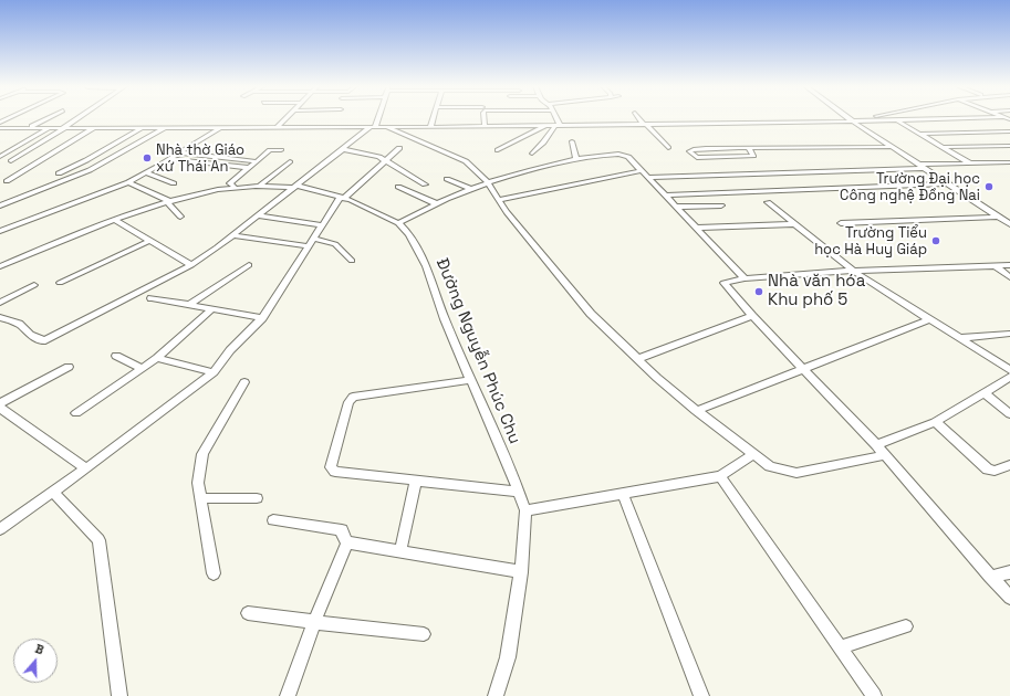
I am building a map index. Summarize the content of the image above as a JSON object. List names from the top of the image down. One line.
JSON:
{"streets":{"street":["Đường Nguyễn Phúc Chu"]},"places":["Nhà thờ Giáo xứ Thái An","Trường Đại học Công nghệ Đồng Nai","Trường Tiểu học Hà Huy Giáp","Nhà văn hóa Khu phố 5"],"north":"top"}
